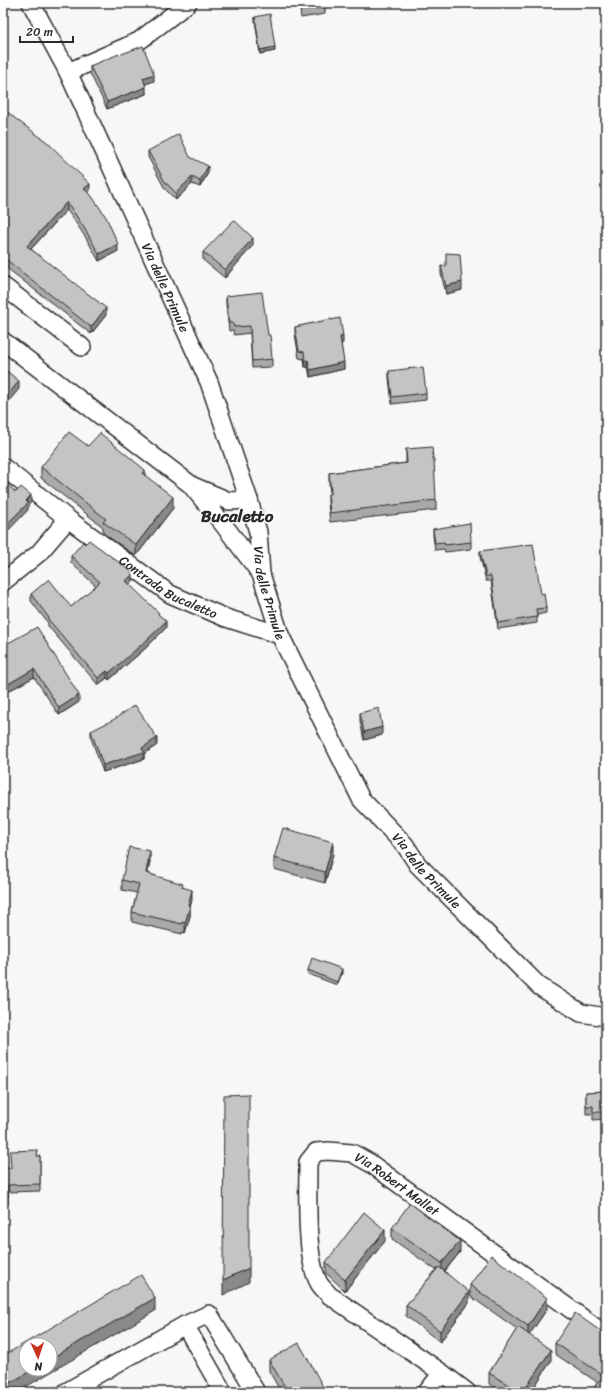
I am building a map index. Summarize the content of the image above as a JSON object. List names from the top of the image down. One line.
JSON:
{"streets":{"street":["Via delle Primule","Contrada Bucaletto","Via Robert Mallet"]},"crossings":[["Via delle Primule","Contrada Bucaletto"]],"districts":["Bucaletto"],"scale_bar":"20 m","north":"bottom"}
